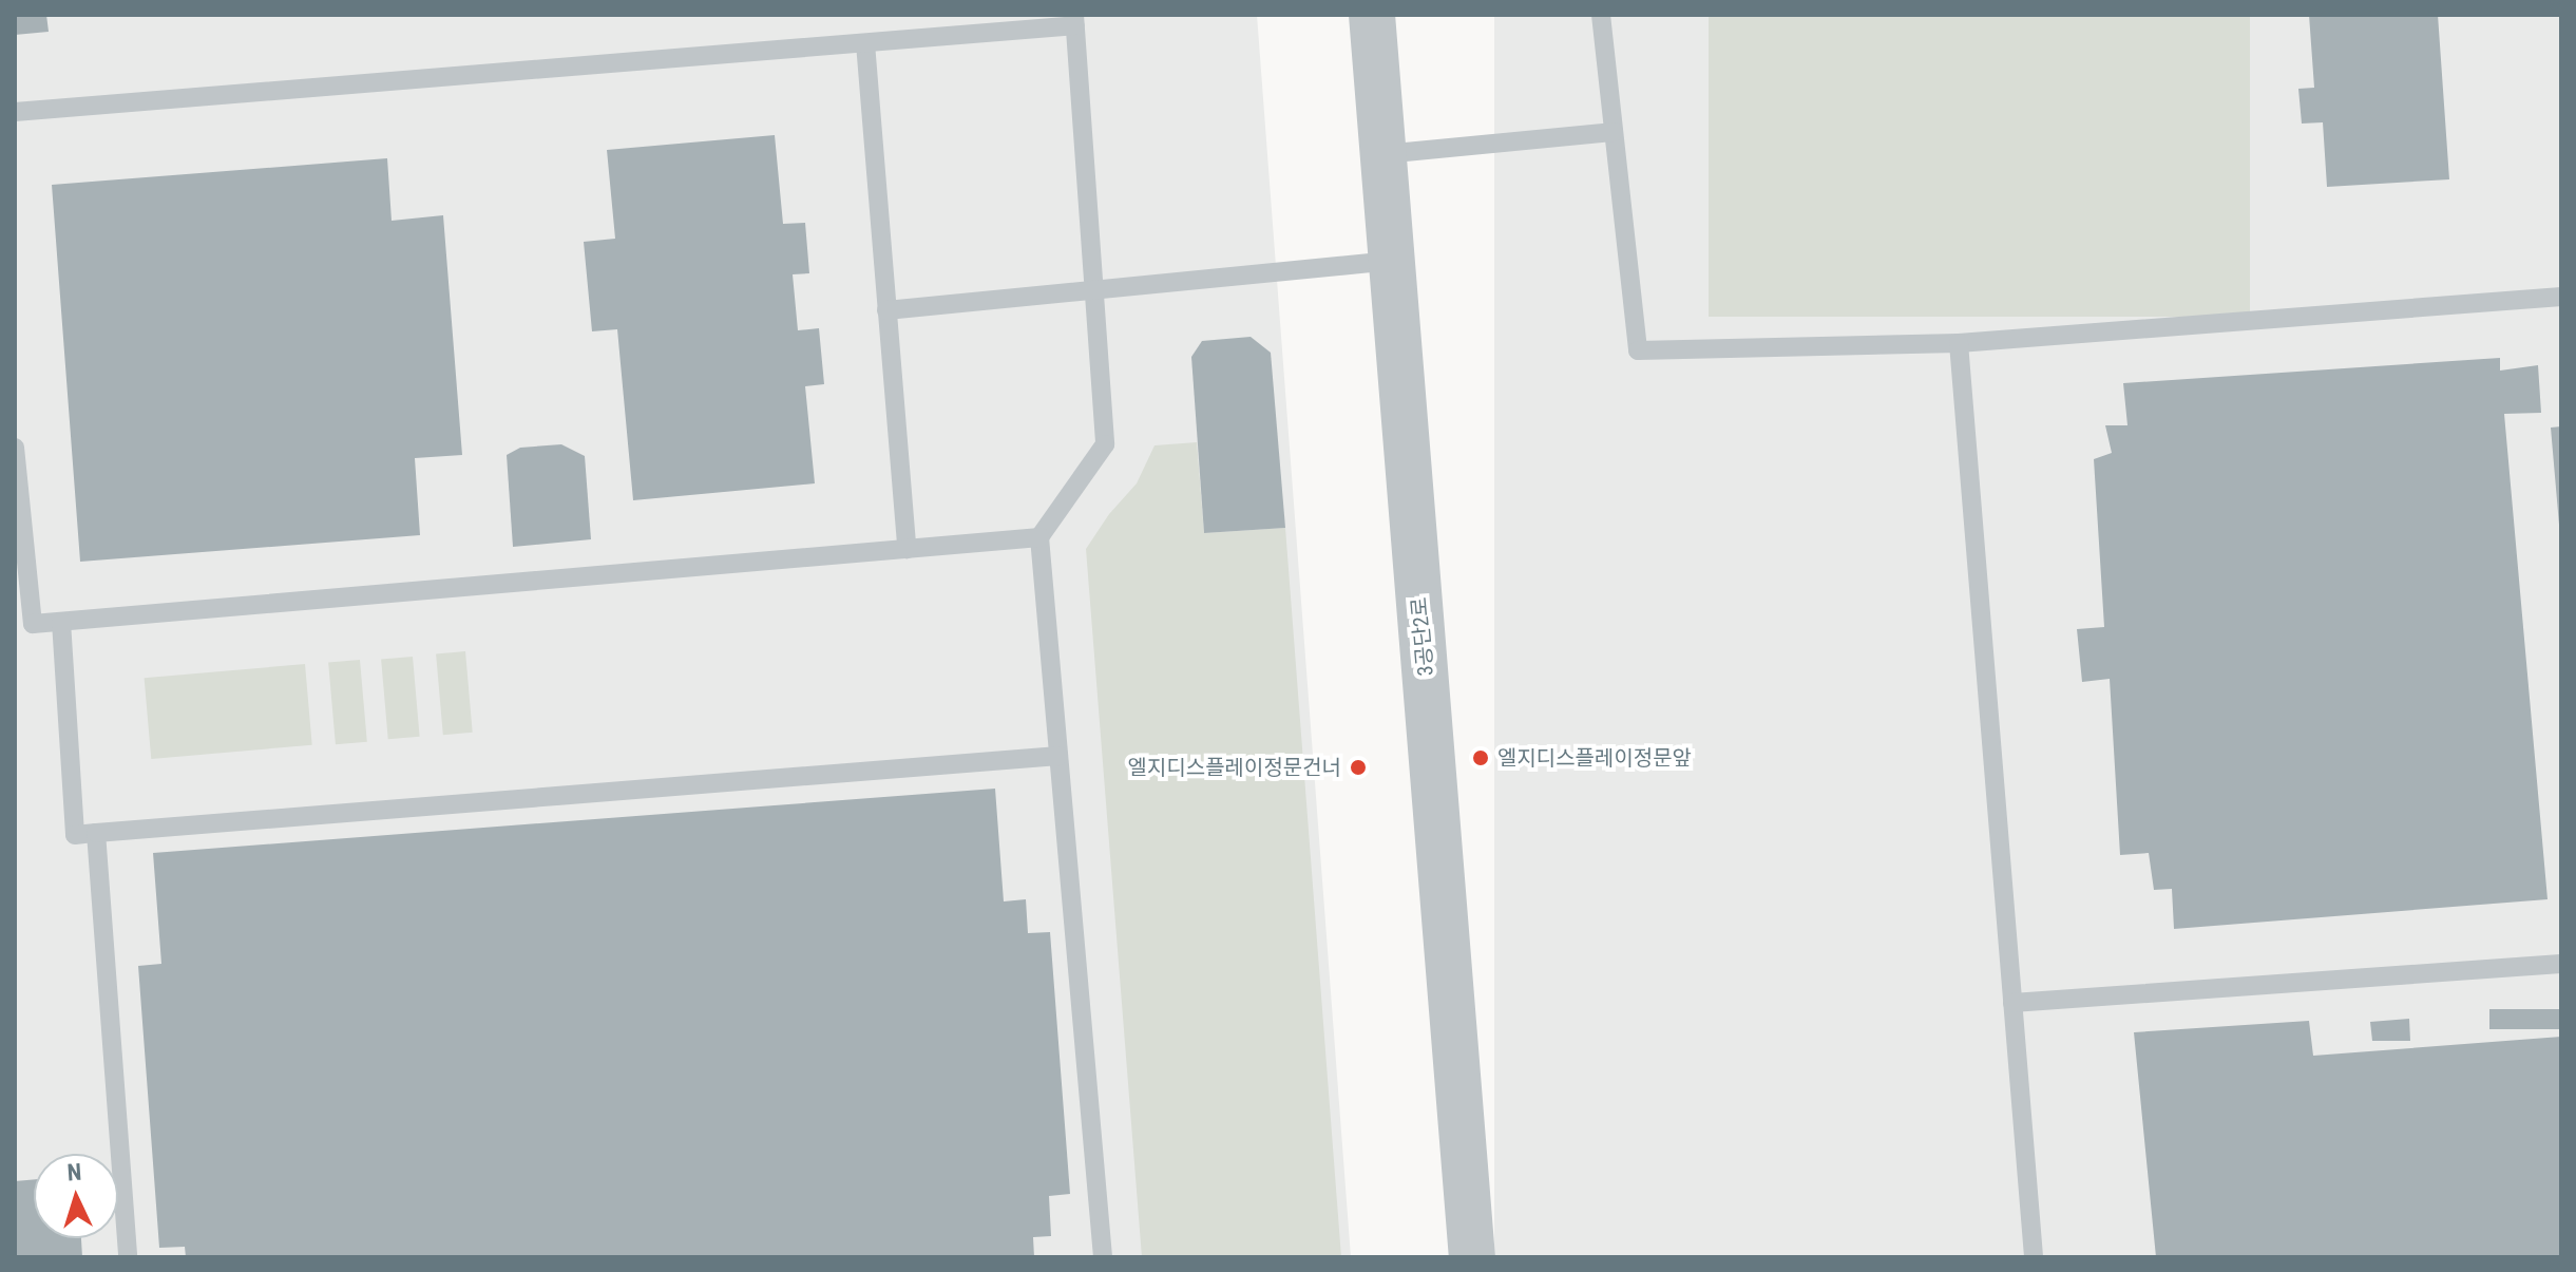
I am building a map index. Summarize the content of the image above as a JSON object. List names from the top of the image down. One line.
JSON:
{"streets":{"street":["3공단2로"]},"places":["엘지디스플레이정문앞","엘지디스플레이정문건너"],"north":"top"}
